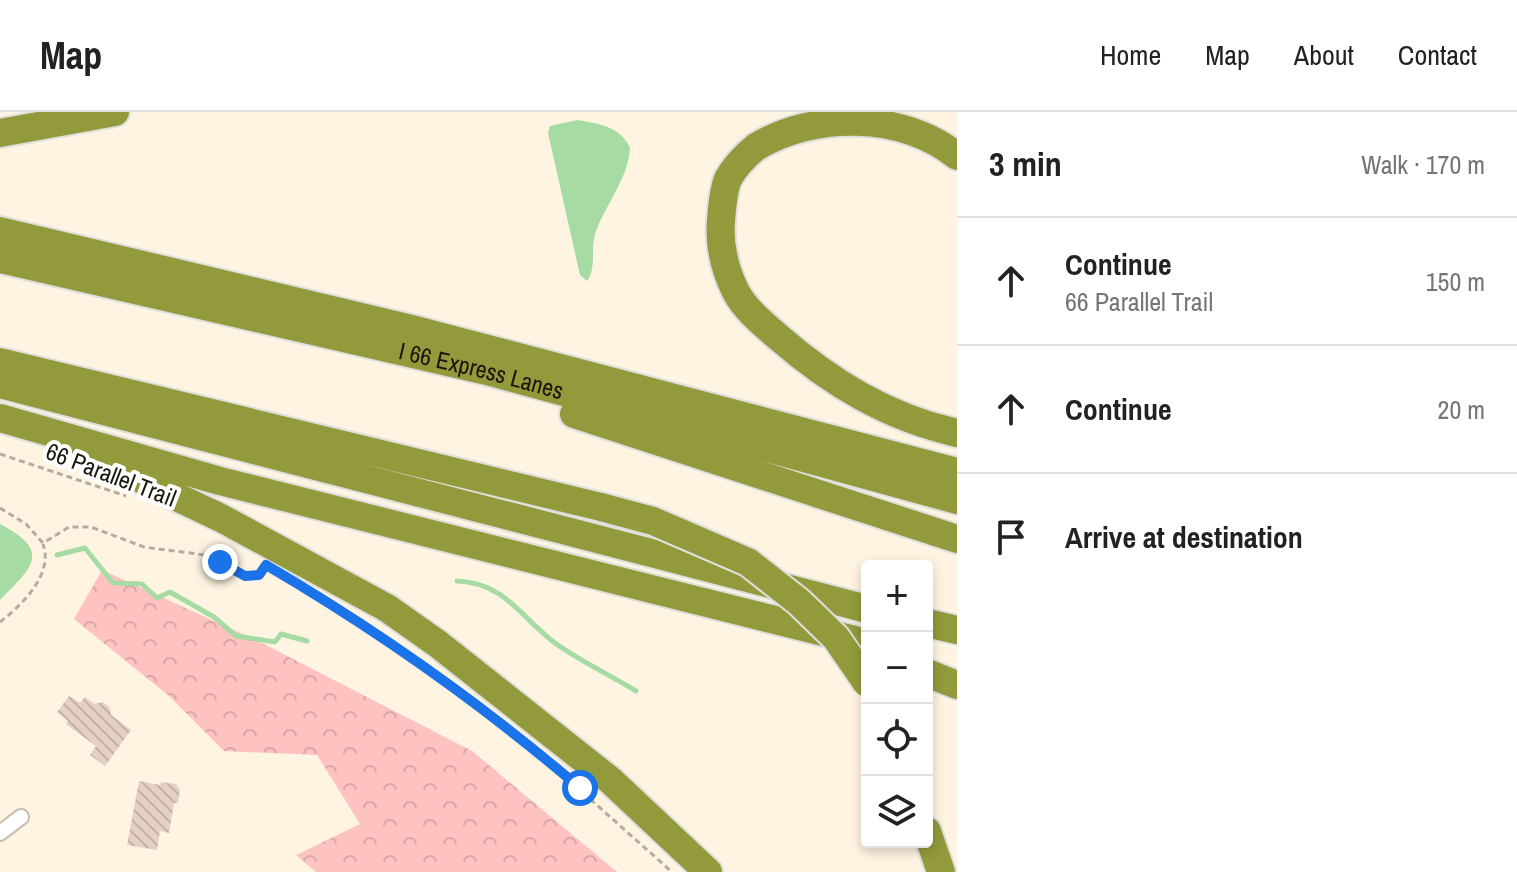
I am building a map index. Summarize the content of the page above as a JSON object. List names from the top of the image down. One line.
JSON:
{"streets":{"highway":["I 66 Express Lanes"],"path":["66 Parallel Trail"]},"page":{"header":"Map","nav":["Home","Map","About","Contact"],"heading":["3 min","Walk · 170 m"],"list":[["Continue","66 Parallel Trail","150 m"],["Continue","20 m"],"Arrive at destination"],"map_buttons":["+","−"]}}
